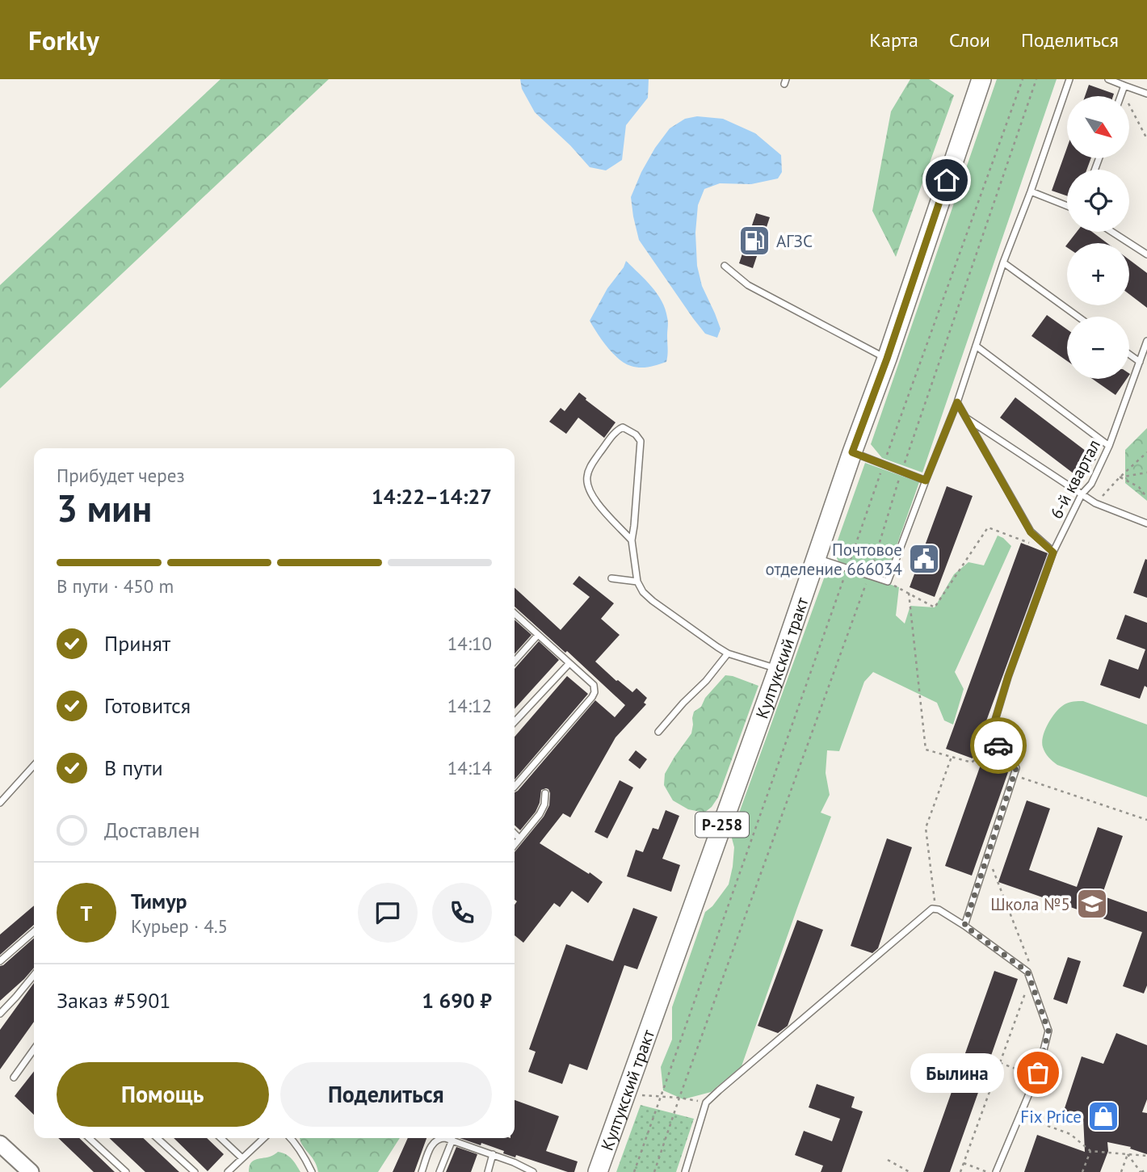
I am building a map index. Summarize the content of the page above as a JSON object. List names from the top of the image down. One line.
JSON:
{"streets":{"main road":["Култукский тракт","Р-258"],"lane":["6-й квартал"]},"places":{"fuel station":["АГЗС"],"public building":["Почтовое отделение 666034"],"school or university":["Школа №5"],"other":["Былина"],"shop":["Fix Price"]},"north":"bottom right","page":{"header":"Forkly","nav":["Карта","Слои","Поделиться"],"map_buttons":["+","−"],"heading":["3 мин","Прибудет через","14:22–14:27"],"panel":["Тимур","Курьер · 4.5","Заказ #5901","1 690 ₽"],"bar":"В пути · 450 m","list":[["Принят","14:10"],["Готовится","14:12"],["В пути","14:14"],"Доставлен"],"round":"Т","buttons":["Помощь","Поделиться"],"bubble":"Былина"}}
